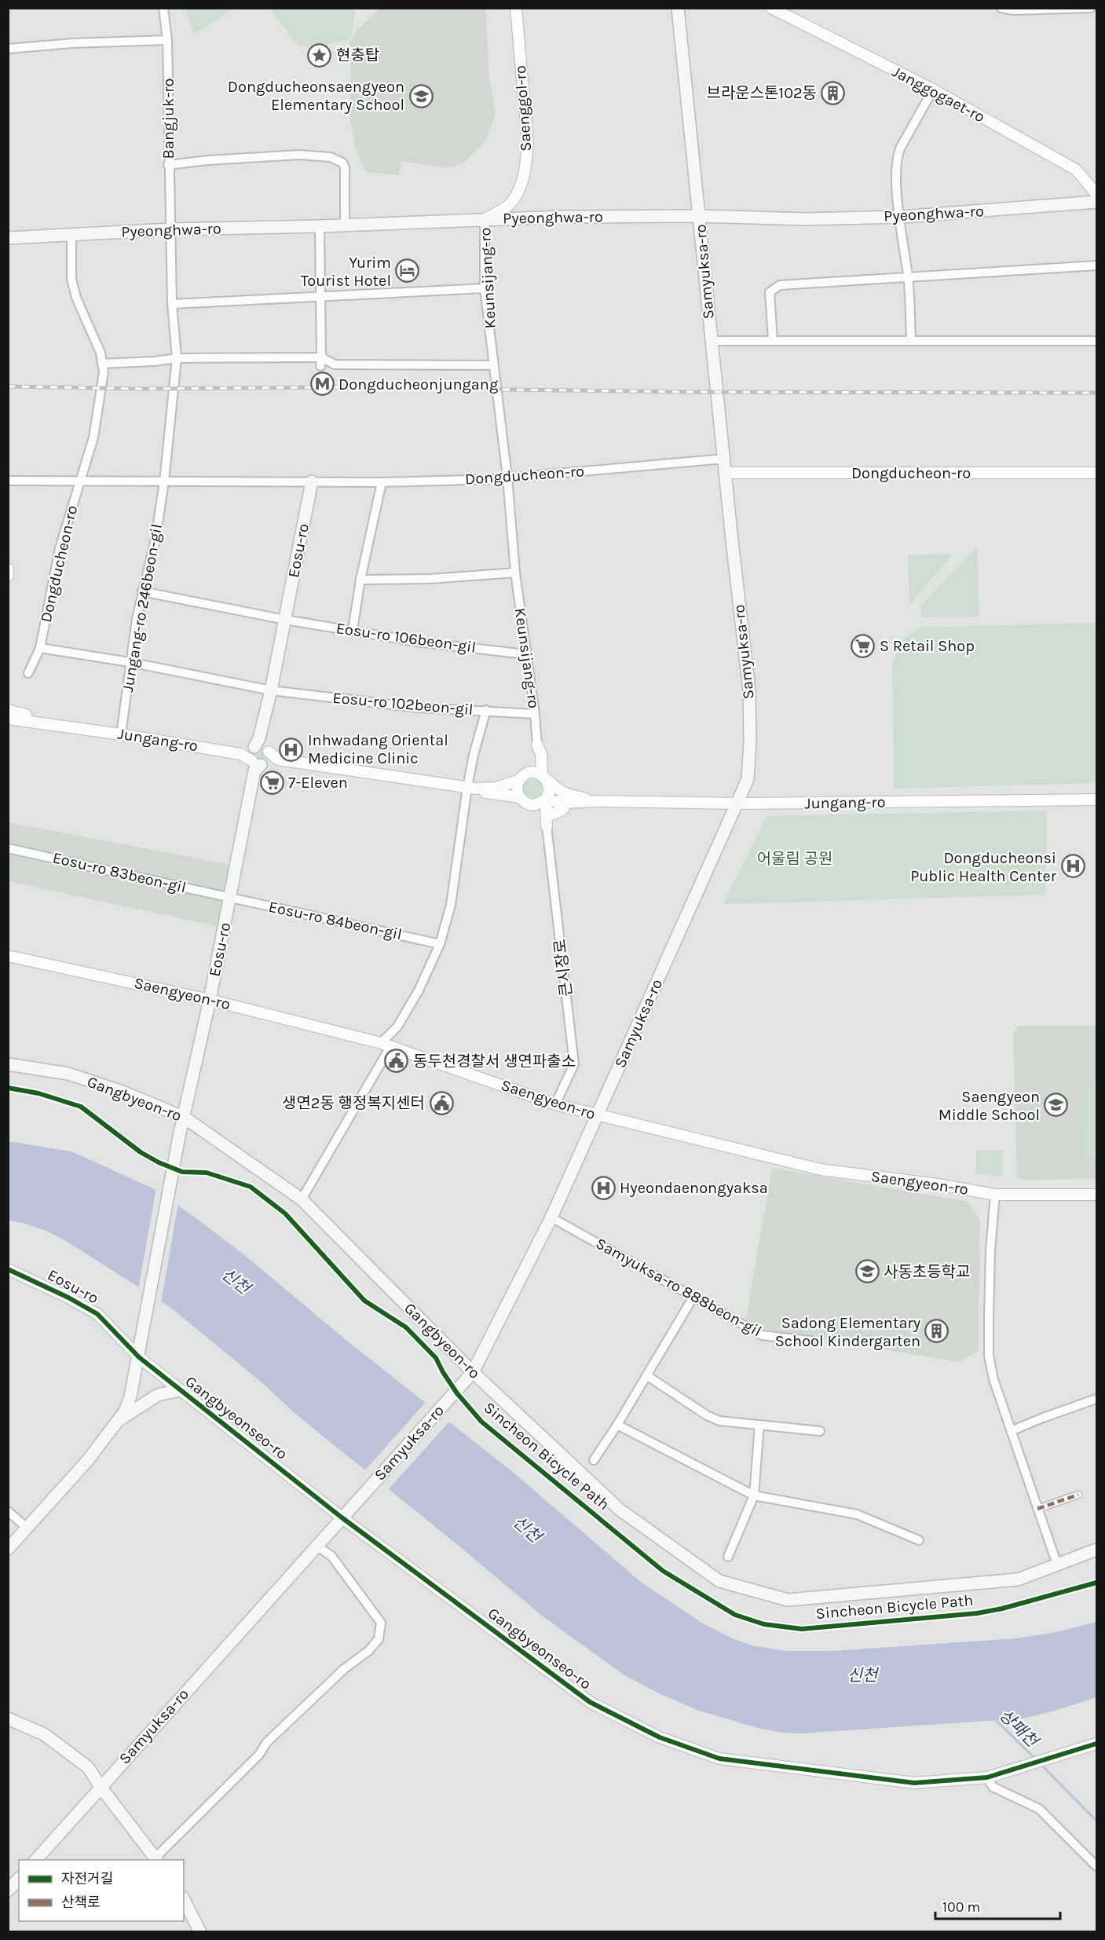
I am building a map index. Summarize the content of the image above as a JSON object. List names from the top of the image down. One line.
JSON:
{"streets":{"main road":["Pyeonghwa-ro","Samyuksa-ro","Eosu-ro","Gangbyeon-ro"],"street":["Janggogaet-ro","Saenggol-ro","Bangjuk-ro","Keunsijang-ro","Dongducheon-ro","Jungang-ro 246beon-gil","Eosu-ro 106beon-gil","Eosu-ro 102beon-gil","Jungang-ro","Eosu-ro 83beon-gil","Eosu-ro 84beon-gil","큰시장로","Saengyeon-ro","Samyuksa-ro 888beon-gil","Gangbyeonseo-ro"],"cycle path":["Sincheon Bicycle Path"]},"crossings":[["Saenggol-ro","Pyeonghwa-ro"],["Saenggol-ro","Keunsijang-ro"],["Bangjuk-ro","Pyeonghwa-ro"],["Pyeonghwa-ro","Samyuksa-ro"],["Pyeonghwa-ro","Keunsijang-ro"],["Pyeonghwa-ro","Dongducheon-ro"],["Samyuksa-ro","Dongducheon-ro"],["Samyuksa-ro","Jungang-ro"],["Samyuksa-ro","Saengyeon-ro"],["Samyuksa-ro","Gangbyeon-ro"],["Samyuksa-ro","Samyuksa-ro 888beon-gil"],["Samyuksa-ro","Gangbyeonseo-ro"],["Keunsijang-ro","Dongducheon-ro"],["Keunsijang-ro","Eosu-ro 106beon-gil"],["Keunsijang-ro","Eosu-ro 102beon-gil"],["Dongducheon-ro","Eosu-ro"],["Dongducheon-ro","Jungang-ro 246beon-gil"],["Dongducheon-ro","Eosu-ro 102beon-gil"],["Eosu-ro","Eosu-ro 106beon-gil"],["Eosu-ro","Eosu-ro 102beon-gil"],["Eosu-ro","Jungang-ro"],["Eosu-ro","Eosu-ro 83beon-gil"],["Eosu-ro","Eosu-ro 84beon-gil"],["Eosu-ro","Saengyeon-ro"],["Eosu-ro","Gangbyeon-ro"],["Eosu-ro","Gangbyeonseo-ro"],["Jungang-ro 246beon-gil","Eosu-ro 102beon-gil"],["Jungang-ro 246beon-gil","Jungang-ro"],["Eosu-ro 83beon-gil","Eosu-ro 84beon-gil"],["큰시장로","Saengyeon-ro"]],"water":["신천","상패천"],"parks":["어울림 공원"],"places":{"place":["현충탑"],"building":["브라운스톤102동","Sadong Elementary School Kindergarten"],"school or university":["Dongducheonsaengyeon Elementary School","Saengyeon Middle School","사동초등학교"],"hotel":["Yurim Tourist Hotel"],"metro station":["Dongducheonjungang"],"supermarket":["S Retail Shop","7-Eleven"],"hospital":["Inhwadang Oriental Medicine Clinic","Dongducheonsi Public Health Center","Hyeondaenongyaksa"],"public building":["동두천경찰서 생연파출소","생연2동 행정복지센터"]},"legend":["자전거길","산책로"],"scale_bar":"100 m"}
